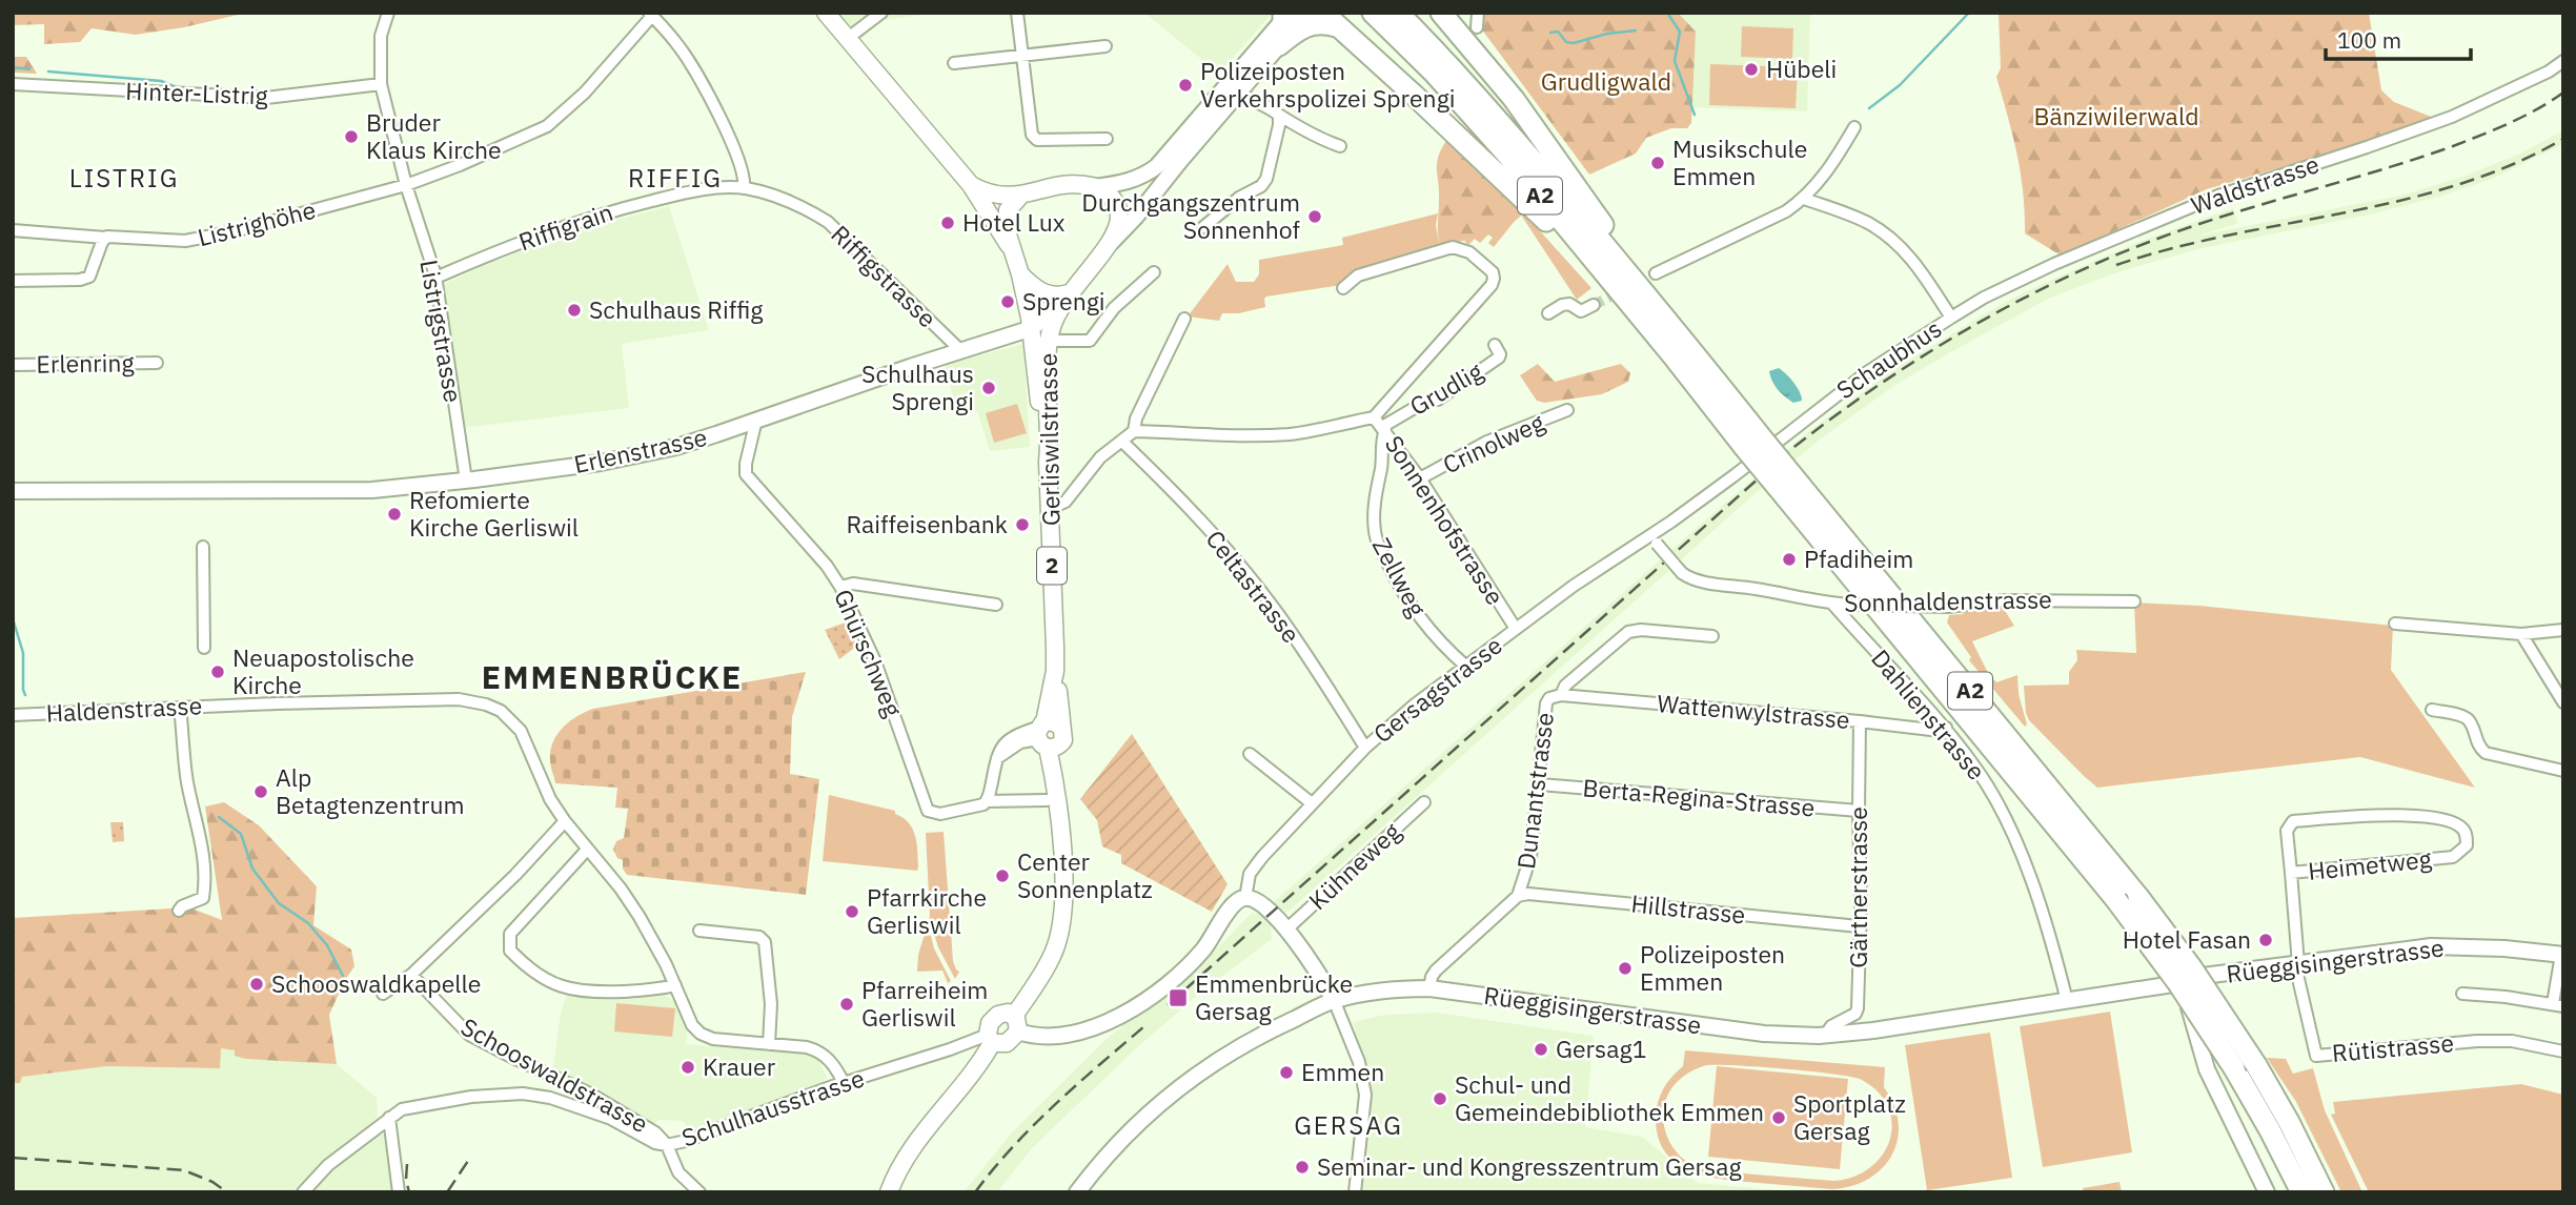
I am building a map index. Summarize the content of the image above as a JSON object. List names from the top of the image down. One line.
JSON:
{"streets":{"highway":["A2"],"main road":["Gerliswilstrasse","2"],"street":["Hinter-Listrig","Waldstrasse","Listrighöhe","Riffigrain","Riffigstrasse","Listrigstrasse","Schaubhus","Erlenring","Grudlig","Crinolweg","Erlenstrasse","Sonnenhofstrasse","Zellweg","Celtastrasse","Sonnhaldenstrasse","Ghürschweg","Gersagstrasse","Haldenstrasse","Wattenwylstrasse","Dahlienstrasse","Dunantstrasse","Berta-Regina-Strasse","Heimetweg","Kühneweg","Gärtnerstrasse","Hillstrasse","Rüeggisingerstrasse","Rütistrasse","Schooswaldstrasse","Schulhausstrasse"]},"crossings":[["Hinter-Listrig","Listrigstrasse"],["Waldstrasse","Schaubhus"],["Listrighöhe","Listrigstrasse"],["Riffigrain","Riffigstrasse"],["Riffigrain","Listrigstrasse"],["Riffigstrasse","Erlenstrasse"],["Listrigstrasse","Erlenstrasse"],["Schaubhus","Gersagstrasse"],["Grudlig","Sonnenhofstrasse"],["Grudlig","Zellweg"],["Gerliswilstrasse","2"],["Gerliswilstrasse","Gersagstrasse"],["Gerliswilstrasse","Schulhausstrasse"],["Crinolweg","Sonnenhofstrasse"],["Erlenstrasse","2"],["Erlenstrasse","Ghürschweg"],["Sonnenhofstrasse","Zellweg"],["Sonnenhofstrasse","Gersagstrasse"],["Zellweg","Gersagstrasse"],["Celtastrasse","Gersagstrasse"],["Sonnhaldenstrasse","Gersagstrasse"],["Sonnhaldenstrasse","Dahlienstrasse"],["Gersagstrasse","Schulhausstrasse"],["Haldenstrasse","Schulhausstrasse"],["Wattenwylstrasse","Dahlienstrasse"],["Wattenwylstrasse","Dunantstrasse"],["Wattenwylstrasse","Gärtnerstrasse"],["Dahlienstrasse","Rüeggisingerstrasse"],["Dunantstrasse","Berta-Regina-Strasse"],["Dunantstrasse","Hillstrasse"],["Dunantstrasse","Rüeggisingerstrasse"],["Berta-Regina-Strasse","Gärtnerstrasse"],["Heimetweg","Rüeggisingerstrasse"],["Heimetweg","Rütistrasse"],["Gärtnerstrasse","Hillstrasse"],["Gärtnerstrasse","Rüeggisingerstrasse"],["Rüeggisingerstrasse","Rütistrasse"],["Schooswaldstrasse","Schulhausstrasse"]],"districts":["LISTRIG","RIFFIG","EMMENBRÜCKE","GERSAG"],"parks":["Grudligwald","Bänziwilerwald"],"places":{"other":["Hübeli","Polizeiposten Verkehrspolizei Sprengi","Bruder Klaus Kirche","Musikschule Emmen","Durchgangszentrum Sonnenhof","Hotel Lux","Sprengi","Schulhaus Riffig","Schulhaus Sprengi","Refomierte Kirche Gerliswil","Raiffeisenbank","Pfadiheim","Neuapostolische Kirche","Alp Betagtenzentrum","Center Sonnenplatz","Pfarrkirche Gerliswil","Hotel Fasan","Polizeiposten Emmen","Schooswaldkapelle","Pfarreiheim Gerliswil","Gersag1","Krauer","Emmen","Schul- und Gemeindebibliothek Emmen","Sportplatz Gersag","Seminar- und Kongresszentrum Gersag"],"transit":["Emmenbrücke Gersag"]},"scale_bar":"100 m"}
